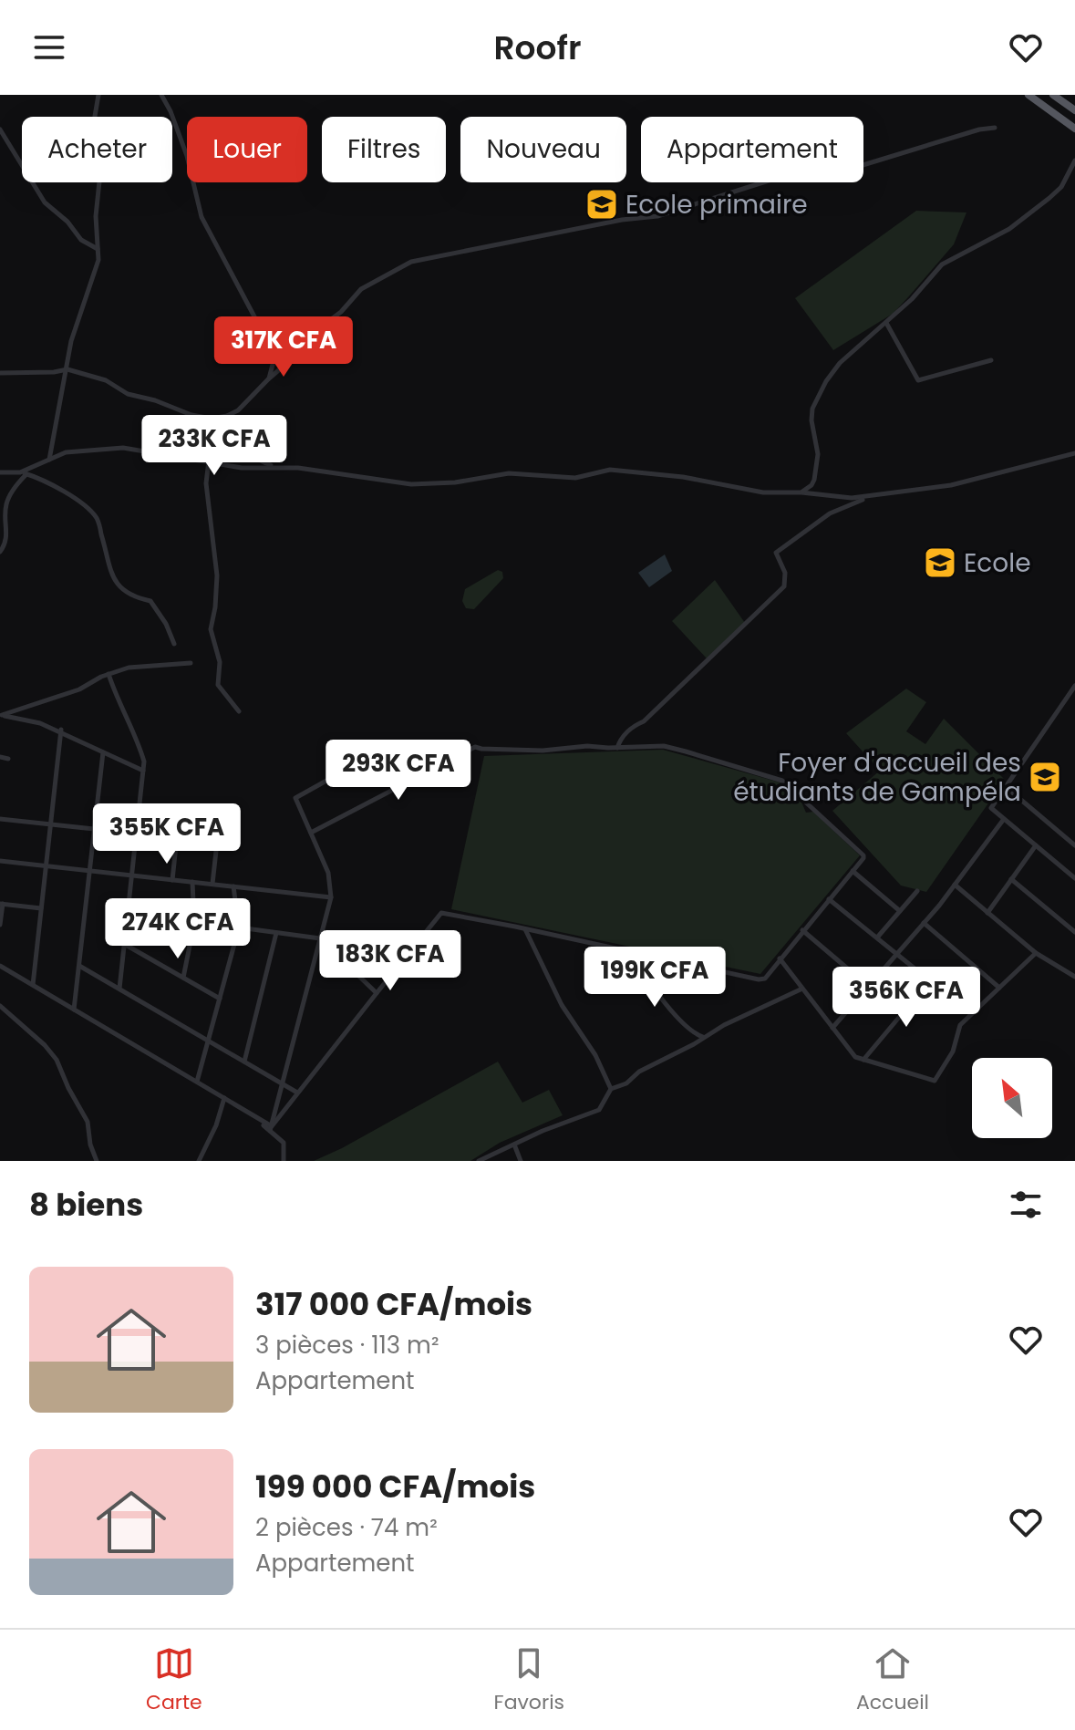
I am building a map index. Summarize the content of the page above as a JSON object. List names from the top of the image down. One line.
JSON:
{"places":{"school or university":["Ecole primaire","Ecole","Foyer d'accueil des étudiants de Gampéla"]},"north":"top left","page":{"header":"Roofr","chip":["Acheter","Louer","Filtres","Nouveau","Appartement"],"price":["317K CFA","233K CFA","293K CFA","355K CFA","274K CFA","183K CFA","199K CFA","356K CFA"],"heading":"8 biens","list":[{"name":"317 000 CFA/mois","note":"3 pièces · 113 m² · Appartement"},{"name":"199 000 CFA/mois","note":"2 pièces · 74 m² · Appartement"}],"tabs":["Carte","Favoris","Accueil"]}}
